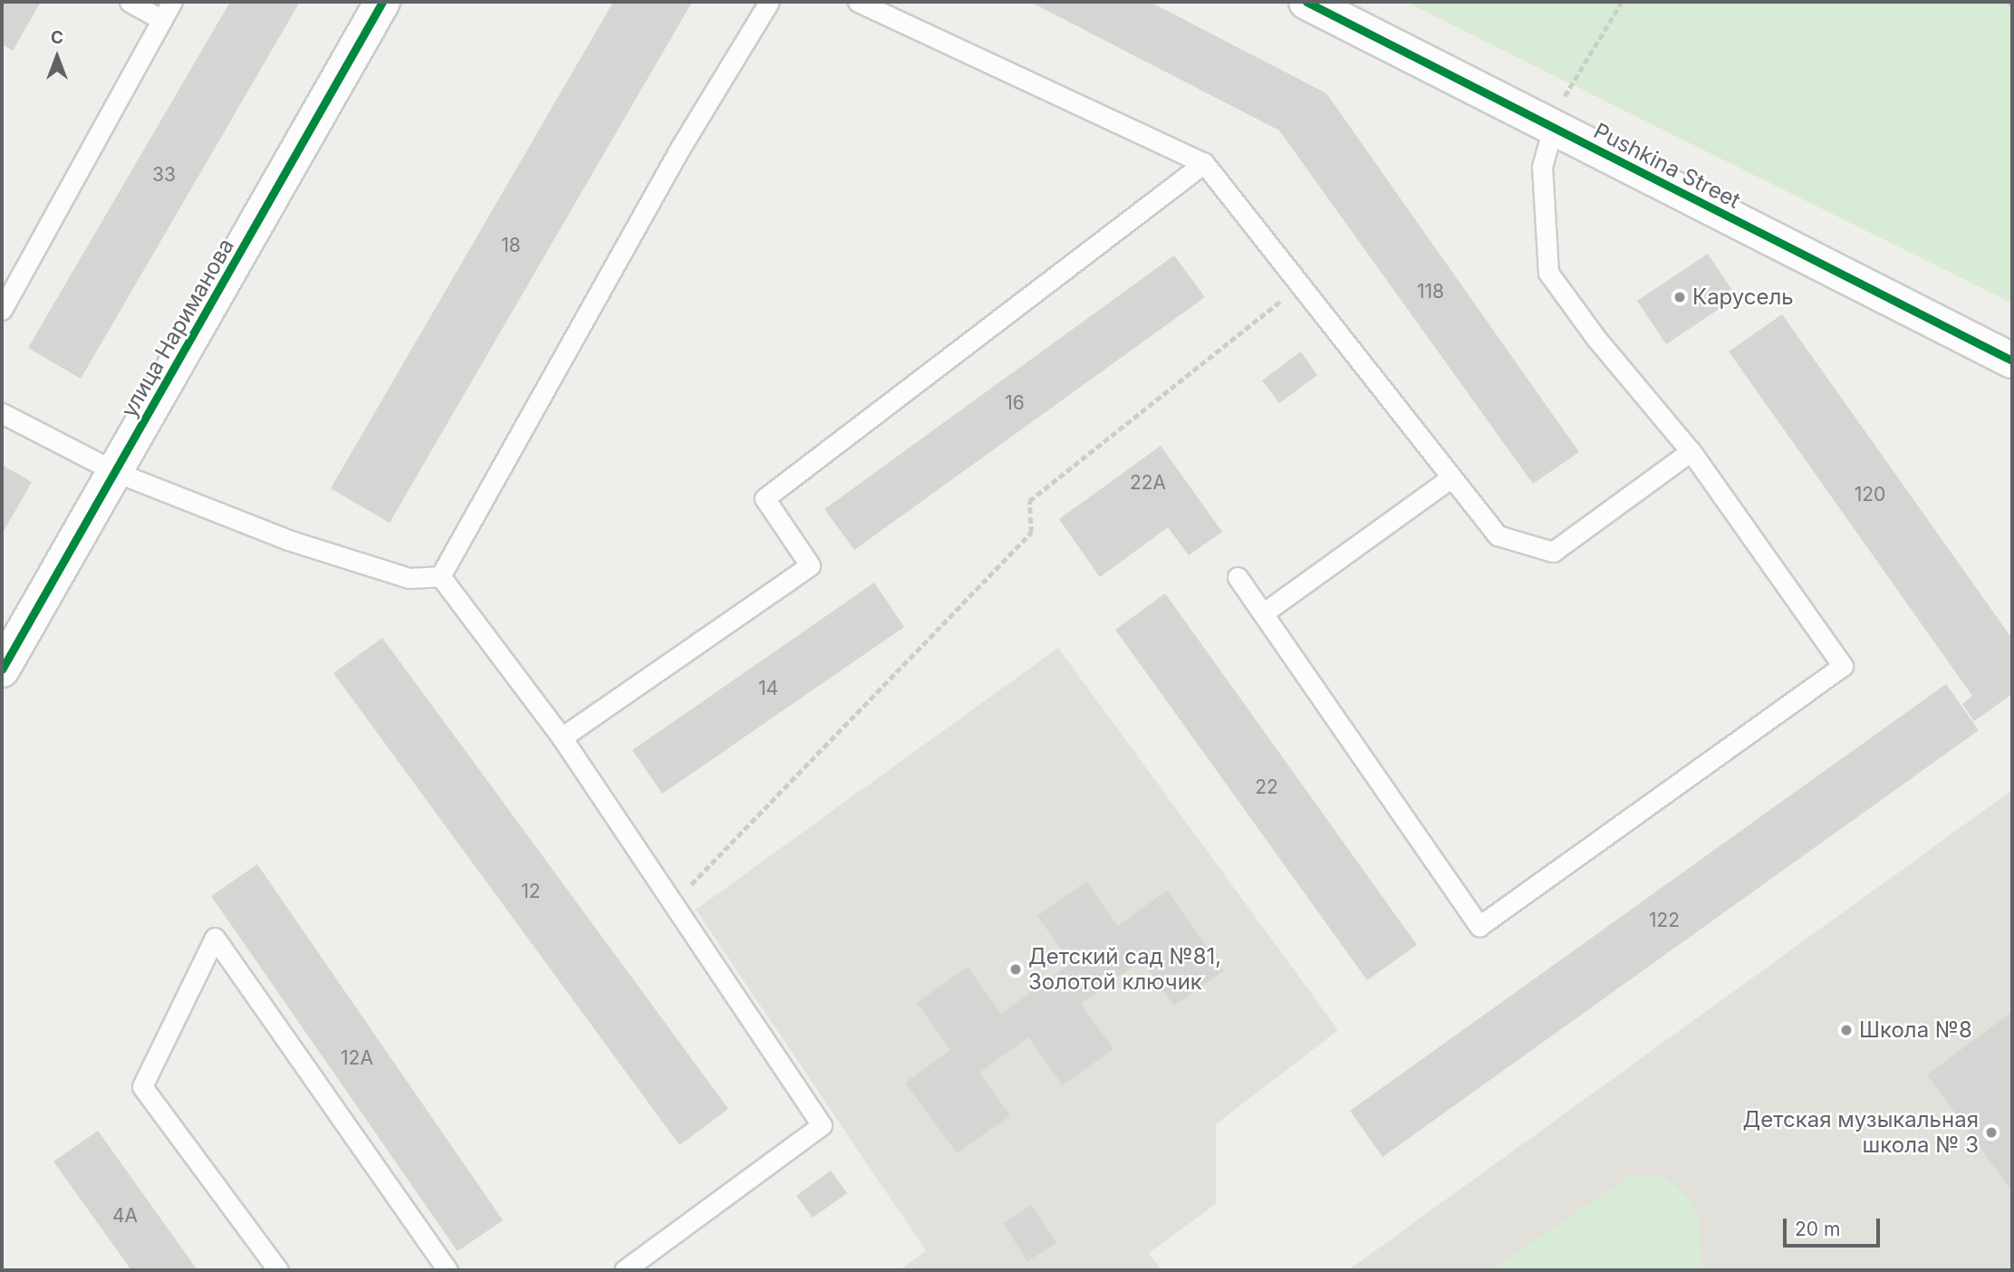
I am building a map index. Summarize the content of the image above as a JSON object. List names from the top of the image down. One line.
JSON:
{"streets":{"street":["Pushkina Street","улица Нариманова"]},"places":["Карусель","Детский сад №81, Золотой ключик","Школа №8","Детская музыкальная школа № 3"],"house_numbers":["33","18","118","16","22А","120","14","22","12","122","12А","4А"],"scale_bar":"20 m","north":"top"}
